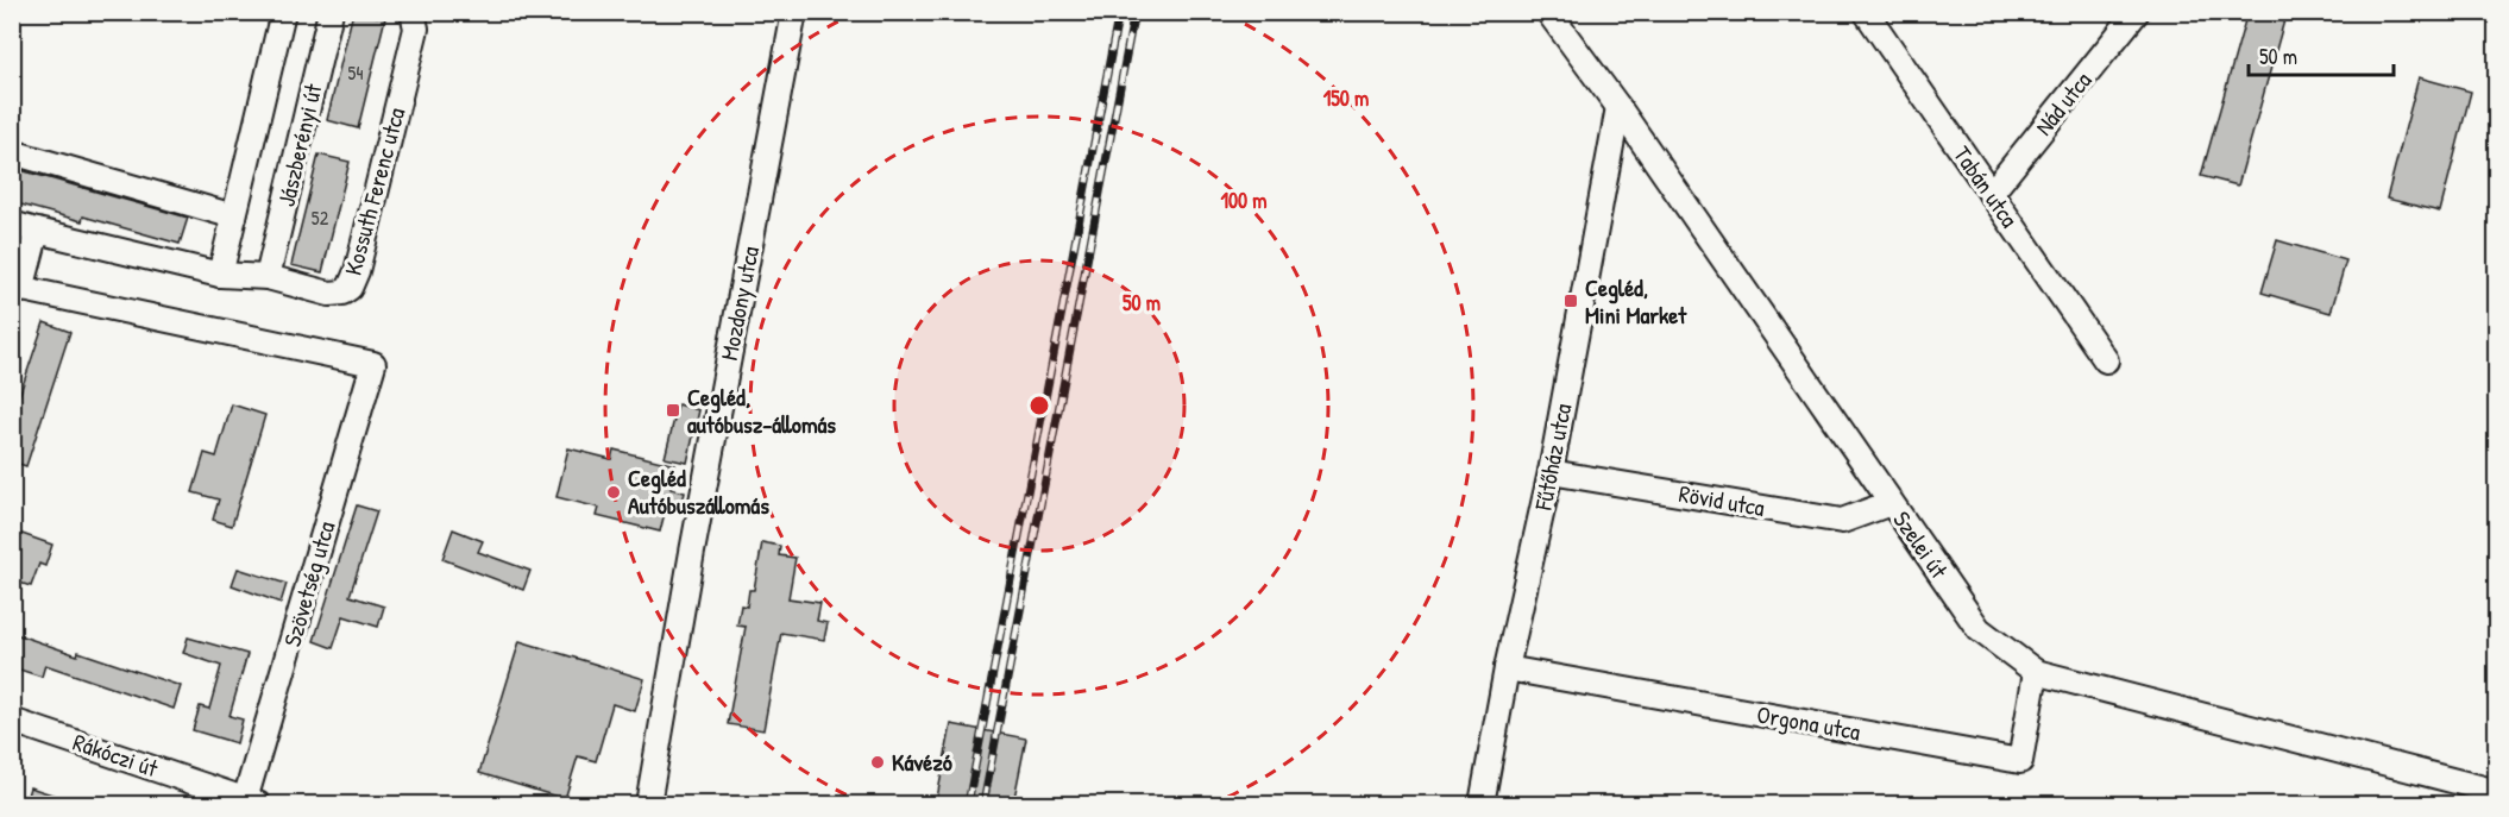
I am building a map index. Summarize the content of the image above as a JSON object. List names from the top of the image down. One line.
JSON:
{"streets":{"street":["Nád utca","Jászberényi út","Tabán utca","Kossuth Ferenc utca","Mozdony utca","Fűtőház utca","Rövid utca","Szelei út","Szövetség utca","Orgona utca","Rákóczi út"]},"crossings":[["Nád utca","Tabán utca"],["Jászberényi út","Kossuth Ferenc utca"],["Fűtőház utca","Rövid utca"],["Fűtőház utca","Szelei út"],["Fűtőház utca","Orgona utca"],["Rövid utca","Szelei út"],["Szelei út","Orgona utca"],["Szövetség utca","Rákóczi út"]],"places":{"transit":["Cegléd, Mini Market","Cegléd, autóbusz-állomás"],"other":["Cegléd Autóbuszállomás","Kávézó"]},"house_numbers":["54","52"],"scale_bar":"50 m","rings":["150 m","100 m","50 m"]}
